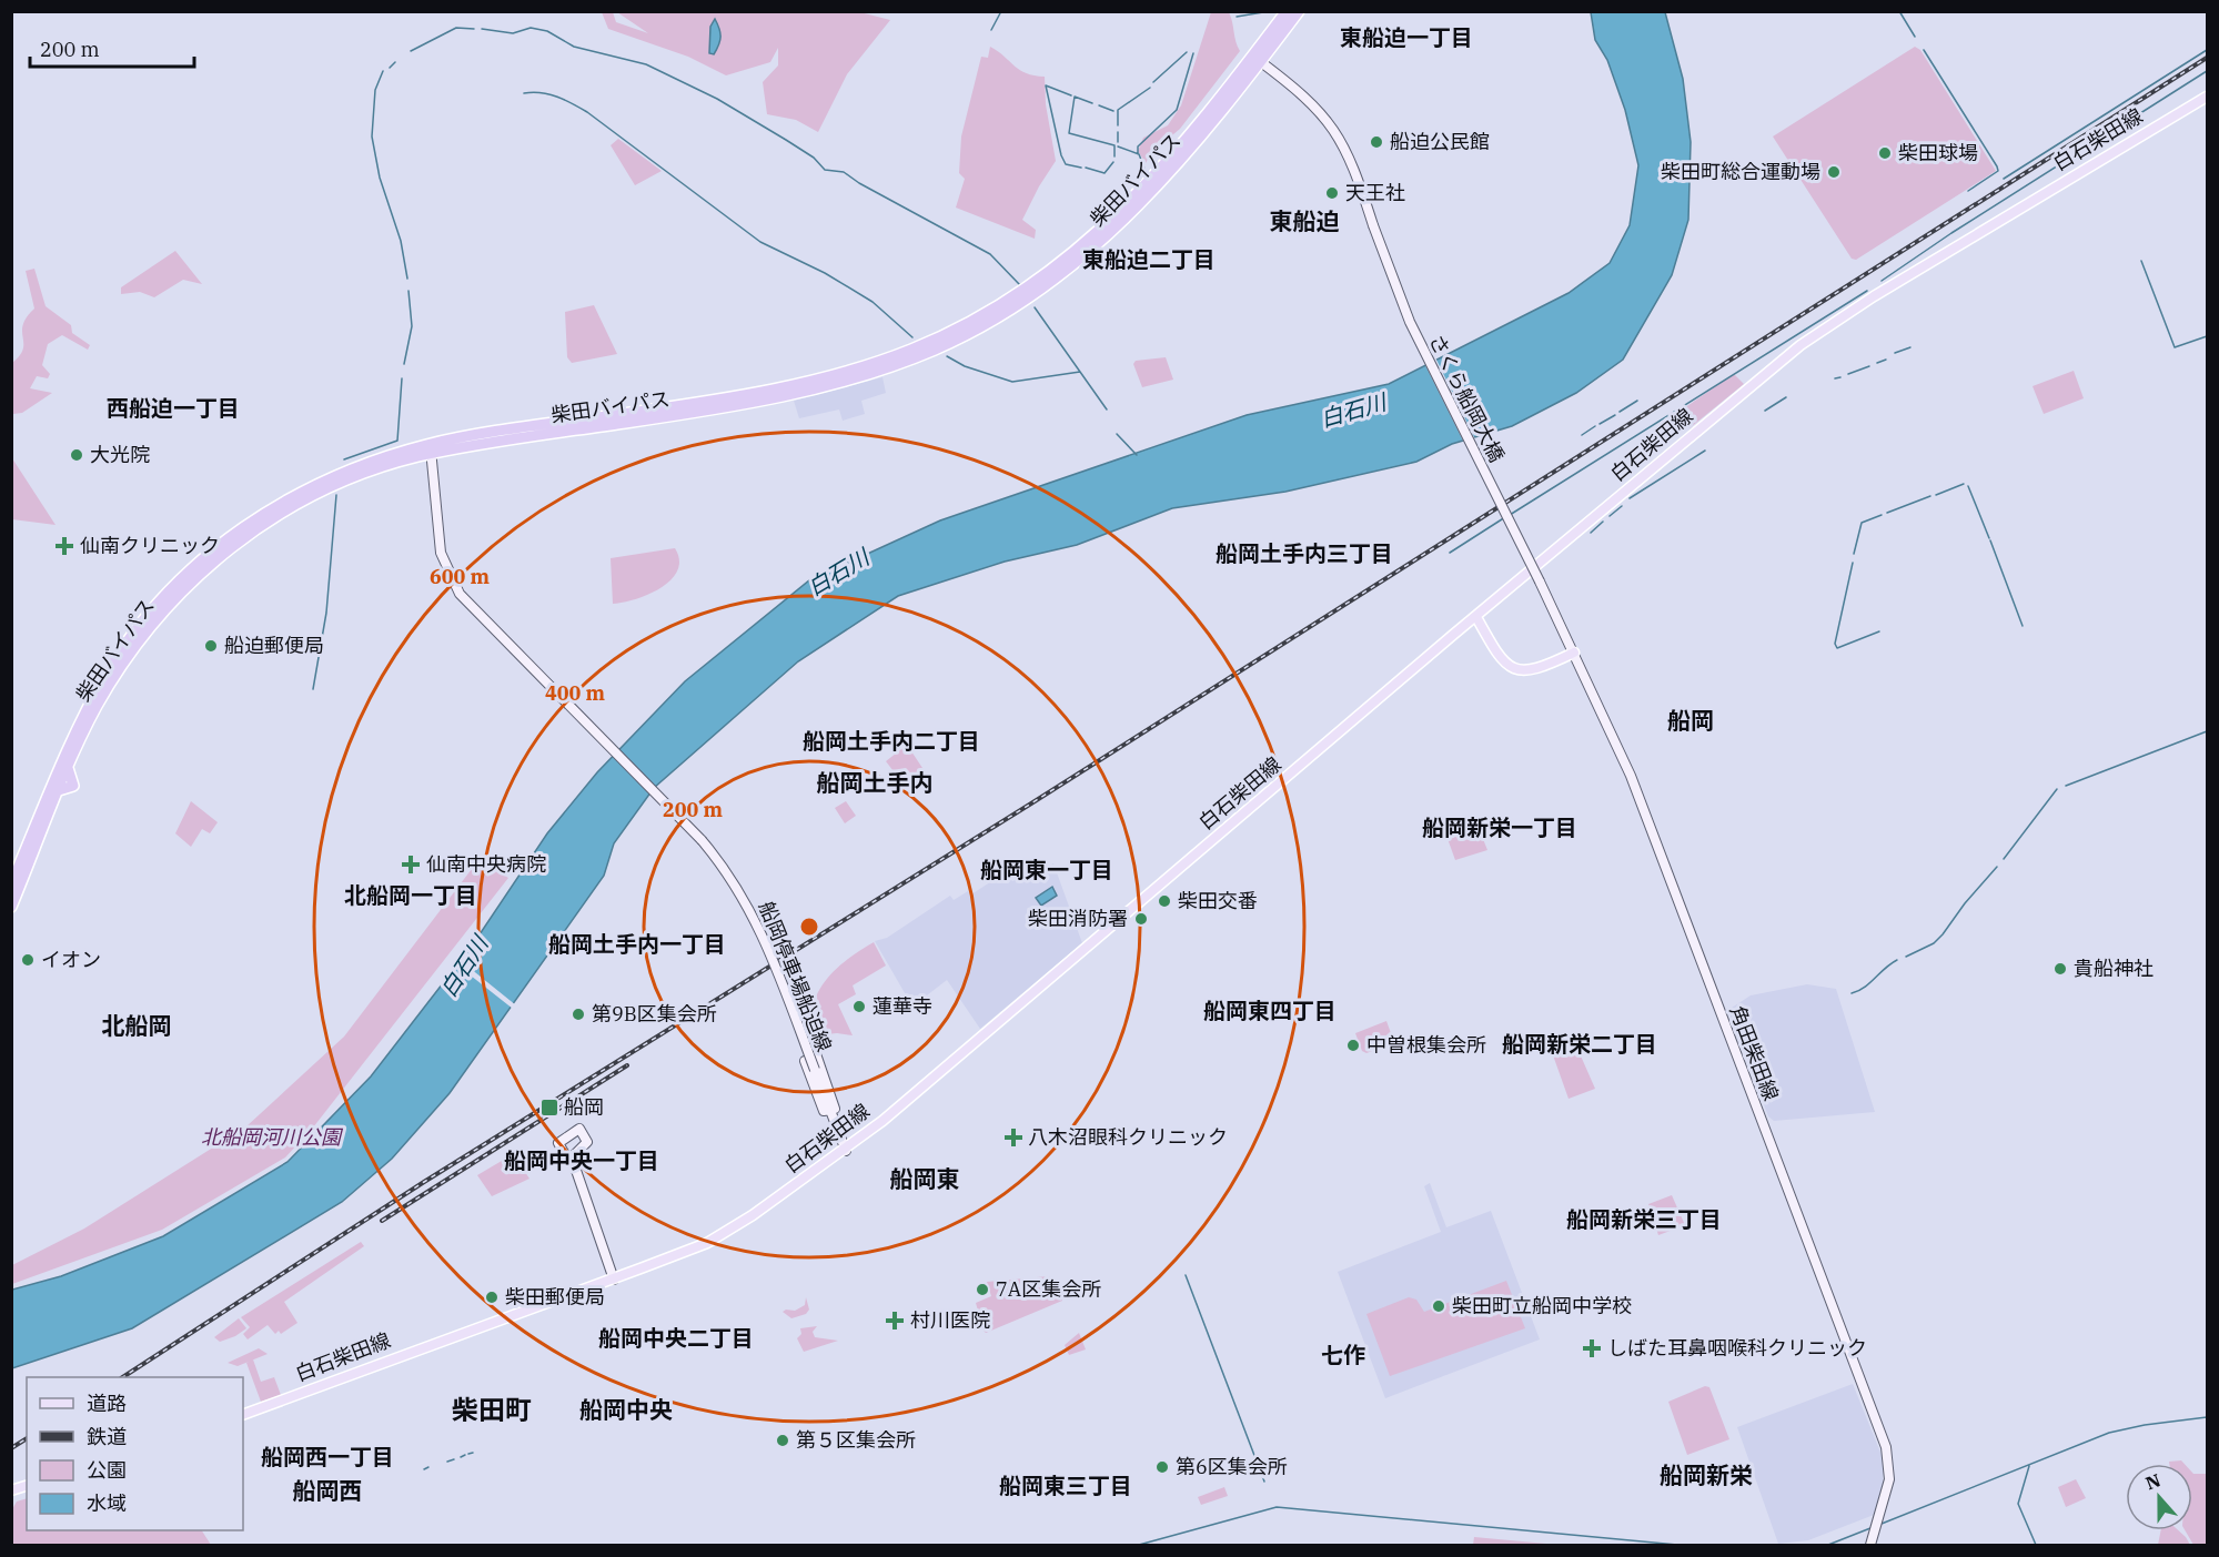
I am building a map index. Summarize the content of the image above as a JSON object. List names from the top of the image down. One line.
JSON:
{"streets":{"highway":["柴田バイパス"],"main road":["白石柴田線","さくら船岡大橋","船岡停車場船迫線","角田柴田線"]},"crossings":[["白石柴田線","船岡停車場船迫線"],["柴田バイパス","さくら船岡大橋"],["柴田バイパス","船岡停車場船迫線"],["さくら船岡大橋","角田柴田線"]],"districts":["東船迫一丁目","東船迫","東船迫二丁目","西船迫一丁目","船岡土手内三丁目","船岡","船岡土手内二丁目","船岡土手内","船岡新栄一丁目","船岡東一丁目","北船岡一丁目","船岡土手内一丁目","船岡東四丁目","北船岡","船岡新栄二丁目","船岡中央一丁目","船岡東","船岡新栄三丁目","船岡中央二丁目","七作","柴田町","船岡中央","船岡西一丁目","船岡新栄","船岡東三丁目","船岡西"],"water":["白石川"],"parks":["北船岡河川公園"],"places":{"other":["船迫公民館","柴田球場","柴田町総合運動場","天王社","大光院","船迫郵便局","柴田交番","柴田消防署","イオン","貴船神社","蓮華寺","第9B区集会所","中曽根集会所","7A区集会所","柴田郵便局","柴田町立船岡中学校","第５区集会所","第6区集会所"],"health":["仙南クリニック","仙南中央病院","八木沼眼科クリニック","村川医院","しばた耳鼻咽喉科クリニック"],"transit":["船岡"]},"legend":["道路","鉄道","公園","水域"],"scale_bar":"200 m","north":"top","rings":["600 m","400 m","200 m"]}
